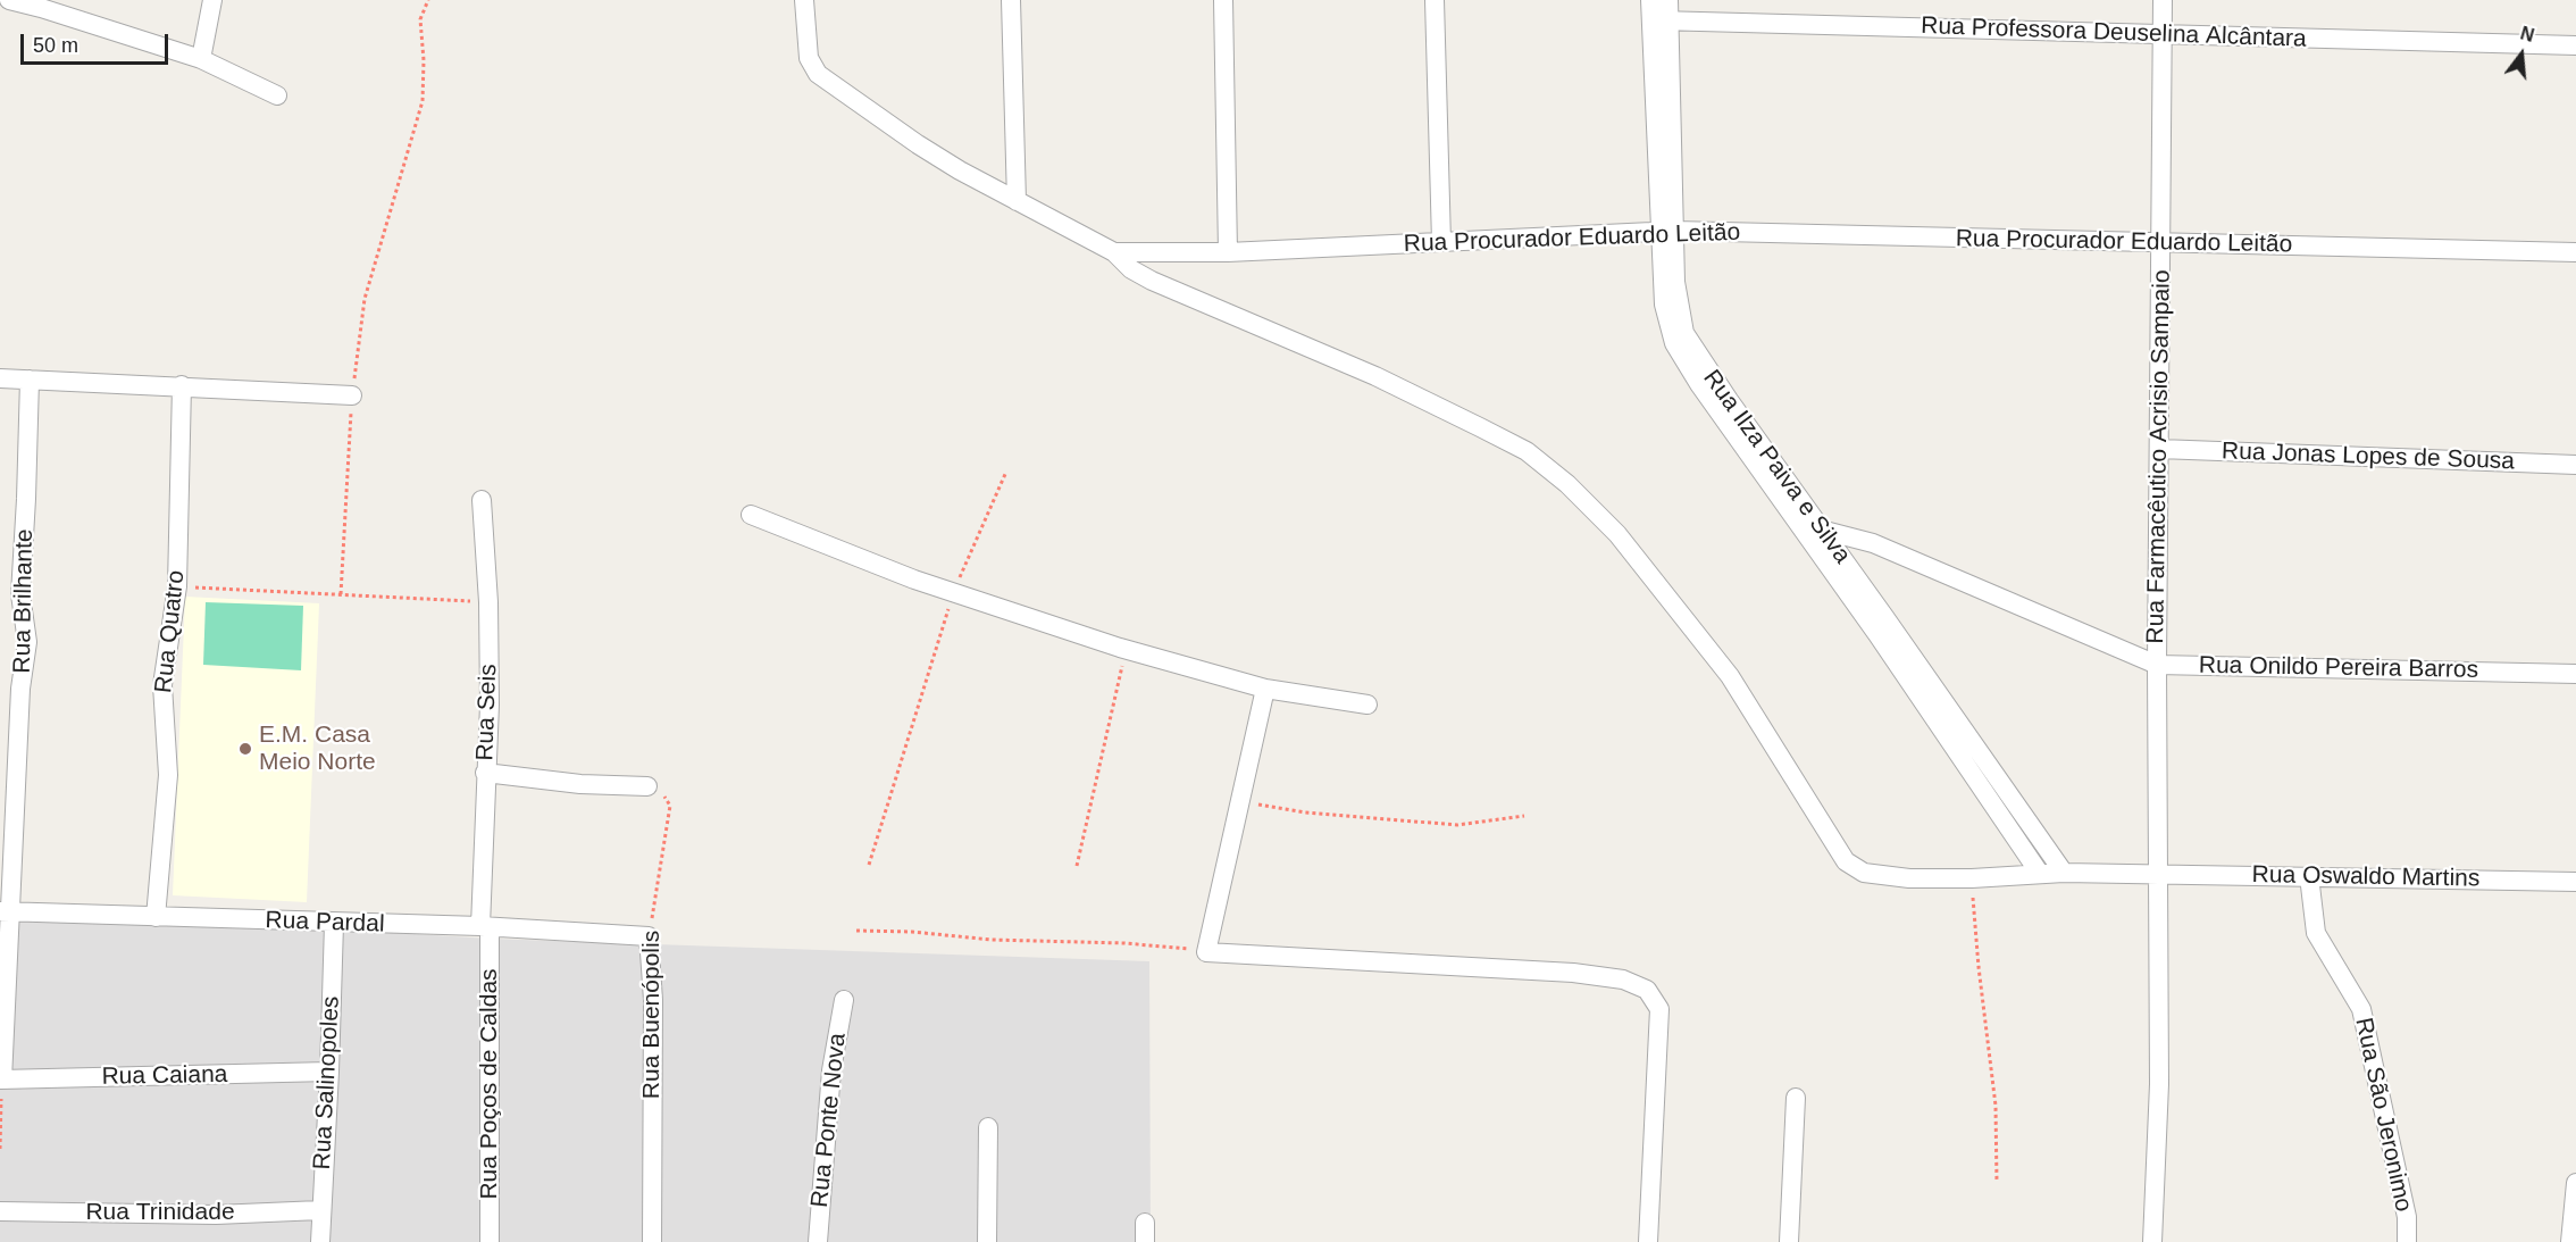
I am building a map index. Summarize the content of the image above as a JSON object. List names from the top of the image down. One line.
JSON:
{"streets":{"street":["Rua Professora Deuselina Alcântara","Rua Procurador Eduardo Leitão","Rua Farmacêutico Acrisio Sampaio","Rua Jonas Lopes de Sousa","Rua Ilza Paiva e Silva","Rua Brilhante","Rua Quatro","Rua Onildo Pereira Barros","Rua Seis","Rua Oswaldo Martins","Rua Pardal","Rua Buenópolis","Rua Caiana","Rua Salinopoles","Rua Poços de Caldas","Rua São Jeronimo","Rua Ponte Nova","Rua Trinidade"]},"crossings":[["Rua Professora Deuselina Alcântara","Rua Farmacêutico Acrisio Sampaio"],["Rua Professora Deuselina Alcântara","Rua Ilza Paiva e Silva"],["Rua Procurador Eduardo Leitão","Rua Farmacêutico Acrisio Sampaio"],["Rua Procurador Eduardo Leitão","Rua Ilza Paiva e Silva"],["Rua Procurador Eduardo Leitão","Rua Oswaldo Martins"],["Rua Farmacêutico Acrisio Sampaio","Rua Jonas Lopes de Sousa"],["Rua Farmacêutico Acrisio Sampaio","Rua Onildo Pereira Barros"],["Rua Farmacêutico Acrisio Sampaio","Rua Oswaldo Martins"],["Rua Ilza Paiva e Silva","Rua Onildo Pereira Barros"],["Rua Ilza Paiva e Silva","Rua Oswaldo Martins"],["Rua Brilhante","Rua Pardal"],["Rua Brilhante","Rua Caiana"],["Rua Quatro","Rua Pardal"],["Rua Seis","Rua Pardal"],["Rua Seis","Rua Poços de Caldas"],["Rua Oswaldo Martins","Rua São Jeronimo"],["Rua Pardal","Rua Buenópolis"],["Rua Pardal","Rua Salinopoles"],["Rua Pardal","Rua Poços de Caldas"],["Rua Caiana","Rua Salinopoles"],["Rua Salinopoles","Rua Trinidade"]],"places":["E.M. Casa Meio Norte"],"scale_bar":"50 m","north":"top"}
